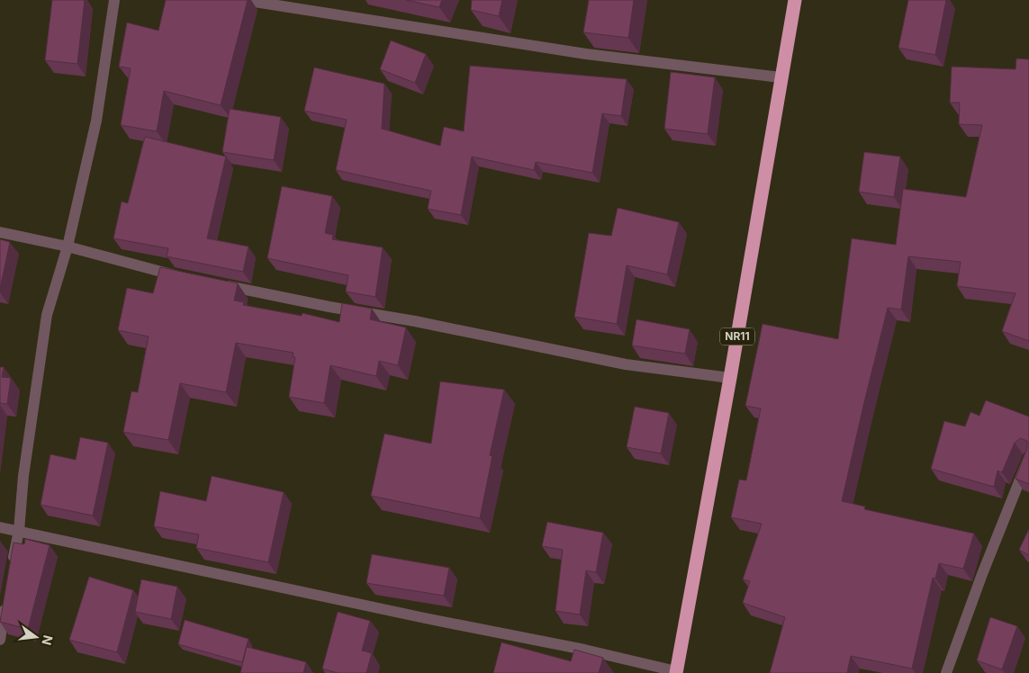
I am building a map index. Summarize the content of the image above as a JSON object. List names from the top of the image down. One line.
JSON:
{"streets":{"highway":["NR11"]},"north":"right"}
